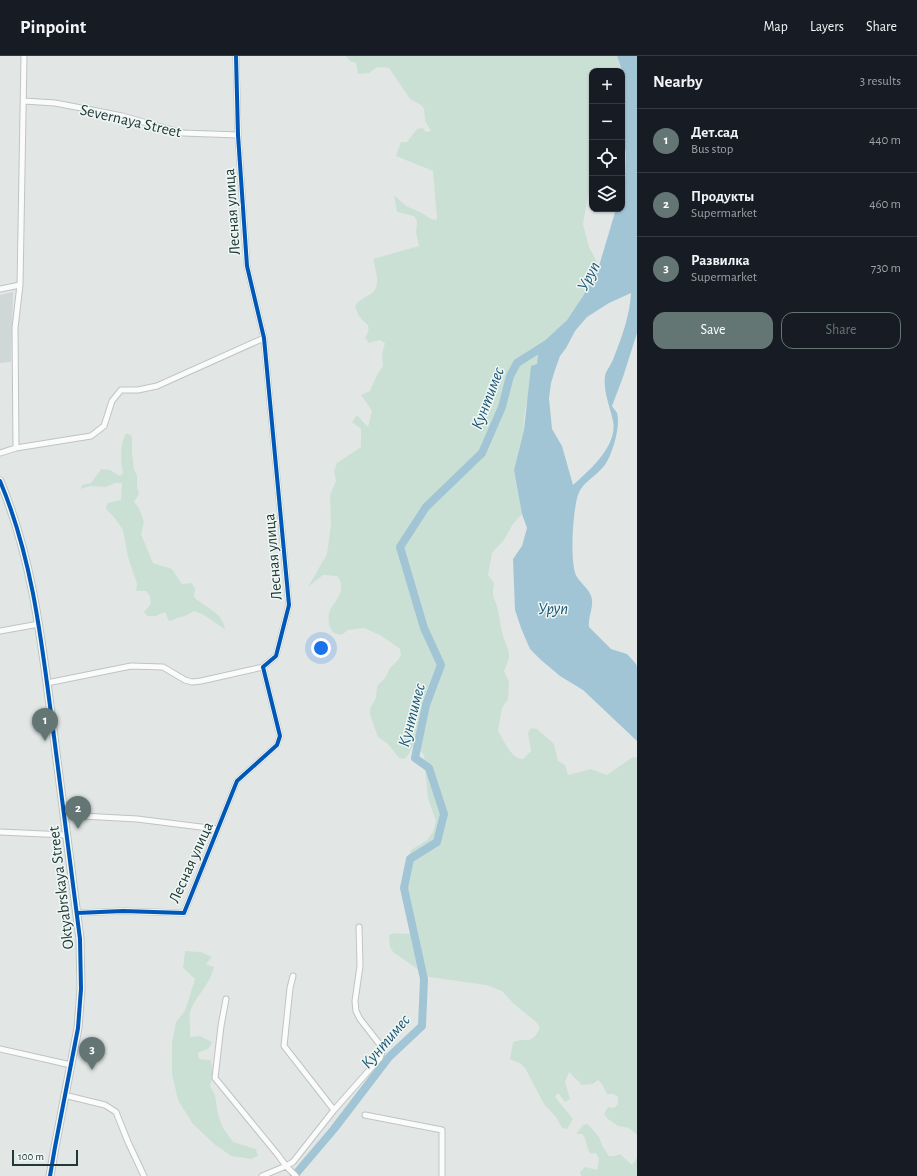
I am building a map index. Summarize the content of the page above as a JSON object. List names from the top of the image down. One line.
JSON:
{"streets":{"street":["Severnaya Street","Лесная улица","Oktyabrskaya Street"]},"crossings":[["Severnaya Street","Лесная улица"],["Лесная улица","Oktyabrskaya Street"]],"water":["Уруп","Кунтимес"],"scale_bar":"100 m","page":{"header":"Pinpoint","nav":["Map","Layers","Share"],"heading":["Nearby","3 results"],"map_buttons":["+","−"],"list":[{"mark":"1","name":"Дет.сад","note":"Bus stop","value":"440 m"},{"mark":"2","name":"Продукты","note":"Supermarket","value":"460 m"},{"mark":"3","name":"Развилка","note":"Supermarket","value":"730 m"}],"buttons":["Save","Share"],"pins":["1","2","3"],"scale":"100 m"}}
